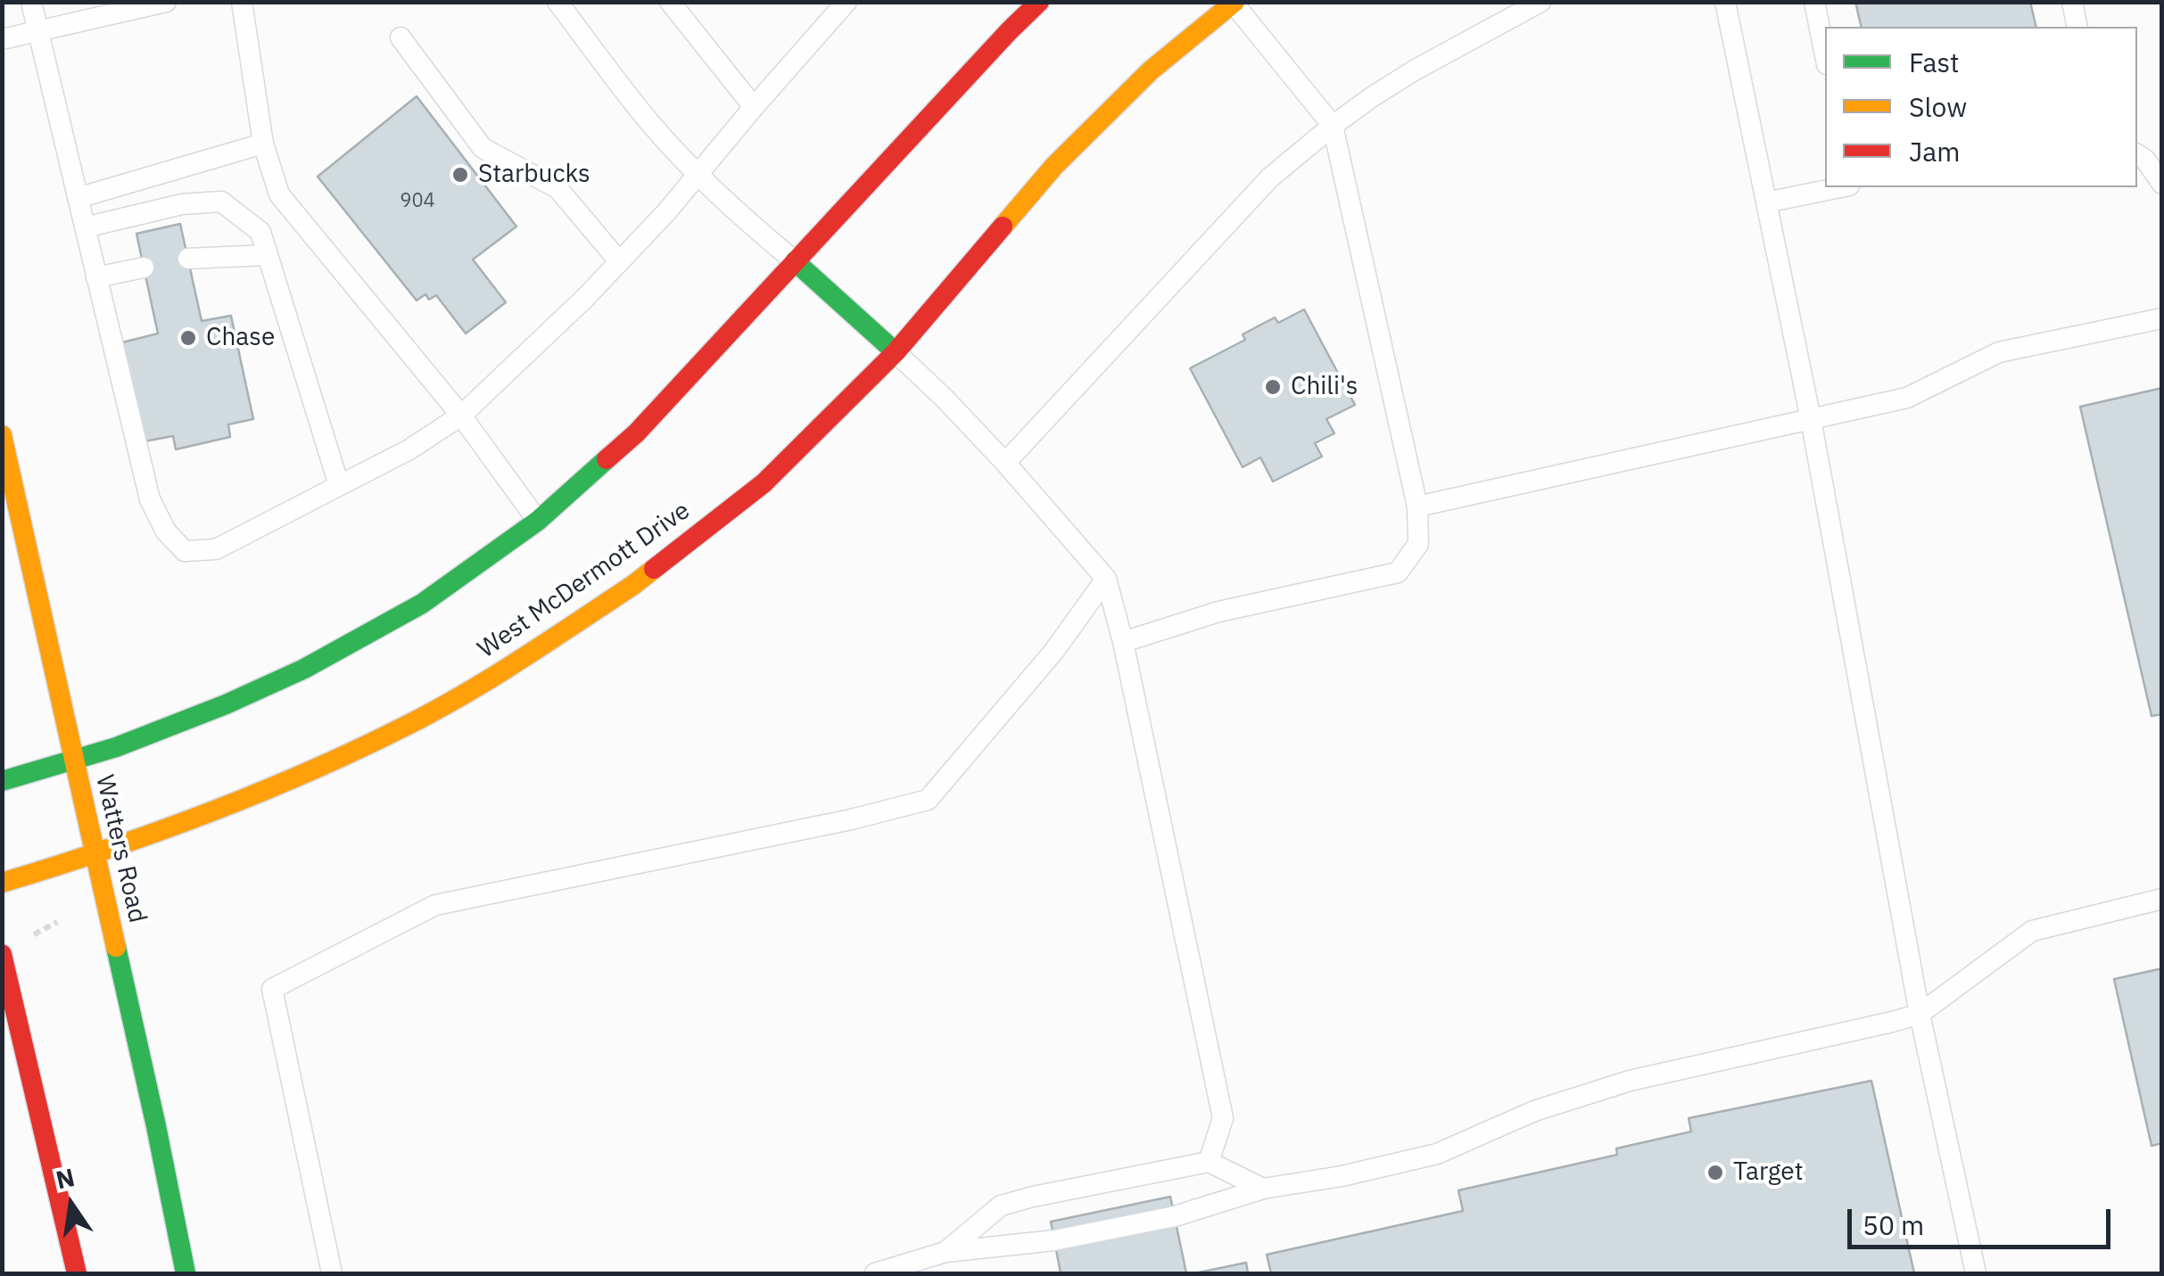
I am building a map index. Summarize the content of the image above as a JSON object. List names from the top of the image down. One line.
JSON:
{"streets":{"main road":["West McDermott Drive","Watters Road"]},"crossings":[["West McDermott Drive","Watters Road"]],"places":["Starbucks","Chase","Chili's","Target"],"house_numbers":["904"],"legend":["Fast","Slow","Jam"],"scale_bar":"50 m","north":"top"}
